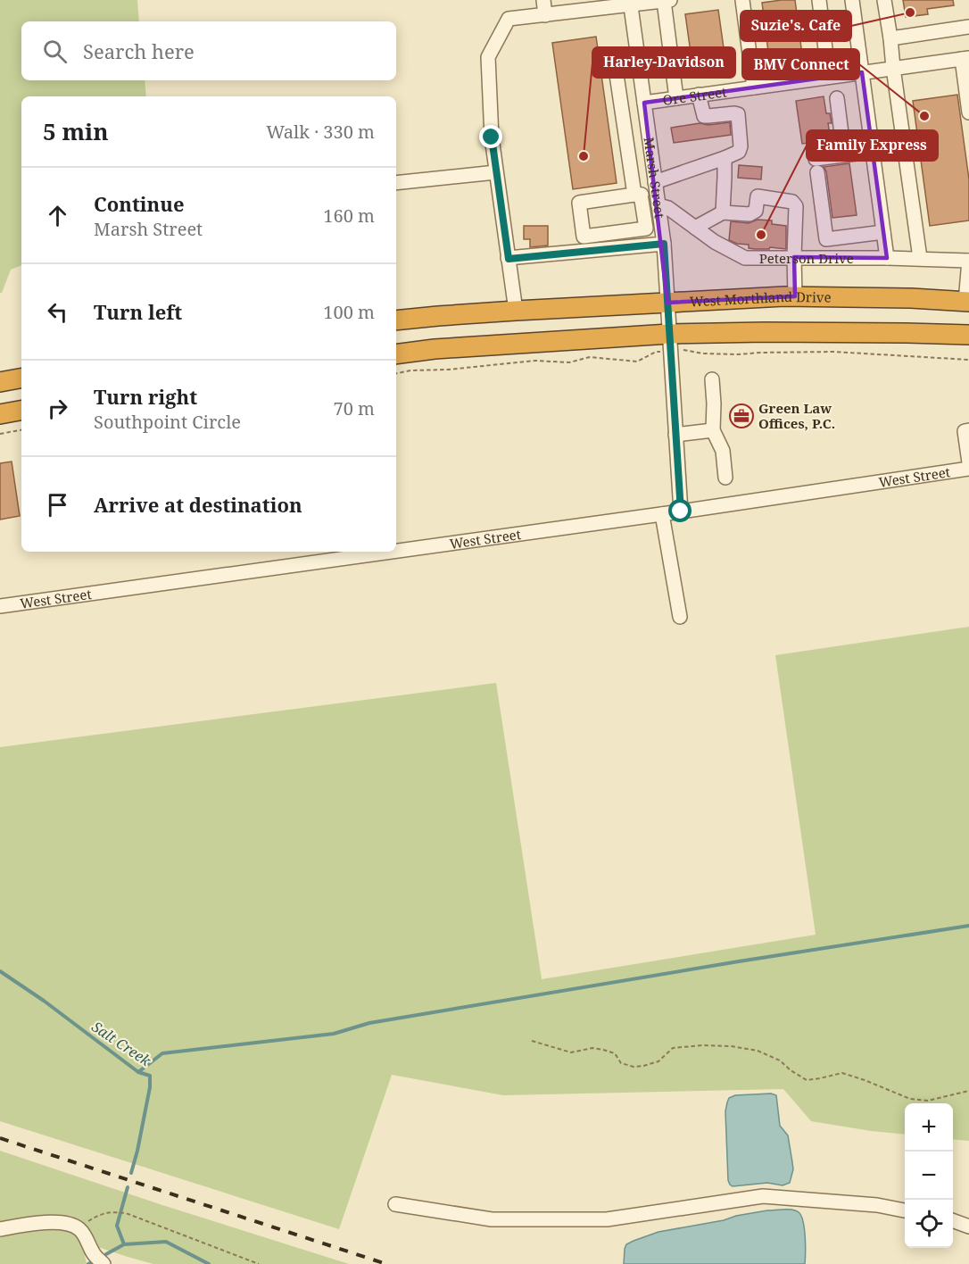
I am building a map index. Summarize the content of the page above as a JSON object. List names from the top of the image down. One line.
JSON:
{"streets":{"highway":["West Morthland Drive"],"street":["Ore Street","Marsh Street","Peterson Drive","West Street"]},"crossings":[["Ore Street","Marsh Street"],["Marsh Street","Peterson Drive"],["Marsh Street","West Morthland Drive"],["Marsh Street","West Street"]],"water":["Salt Creek"],"places":{"other":["Suzie's. Cafe","BMV Connect","Harley-Davidson","Family Express"],"office":["Green Law Offices, P.C."]},"page":{"search":"Search here","heading":["5 min","Walk · 330 m"],"list":[["Continue","Marsh Street","160 m"],["Turn left","100 m"],["Turn right","Southpoint Circle","70 m"],"Arrive at destination"],"map_buttons":["+","−"]}}
